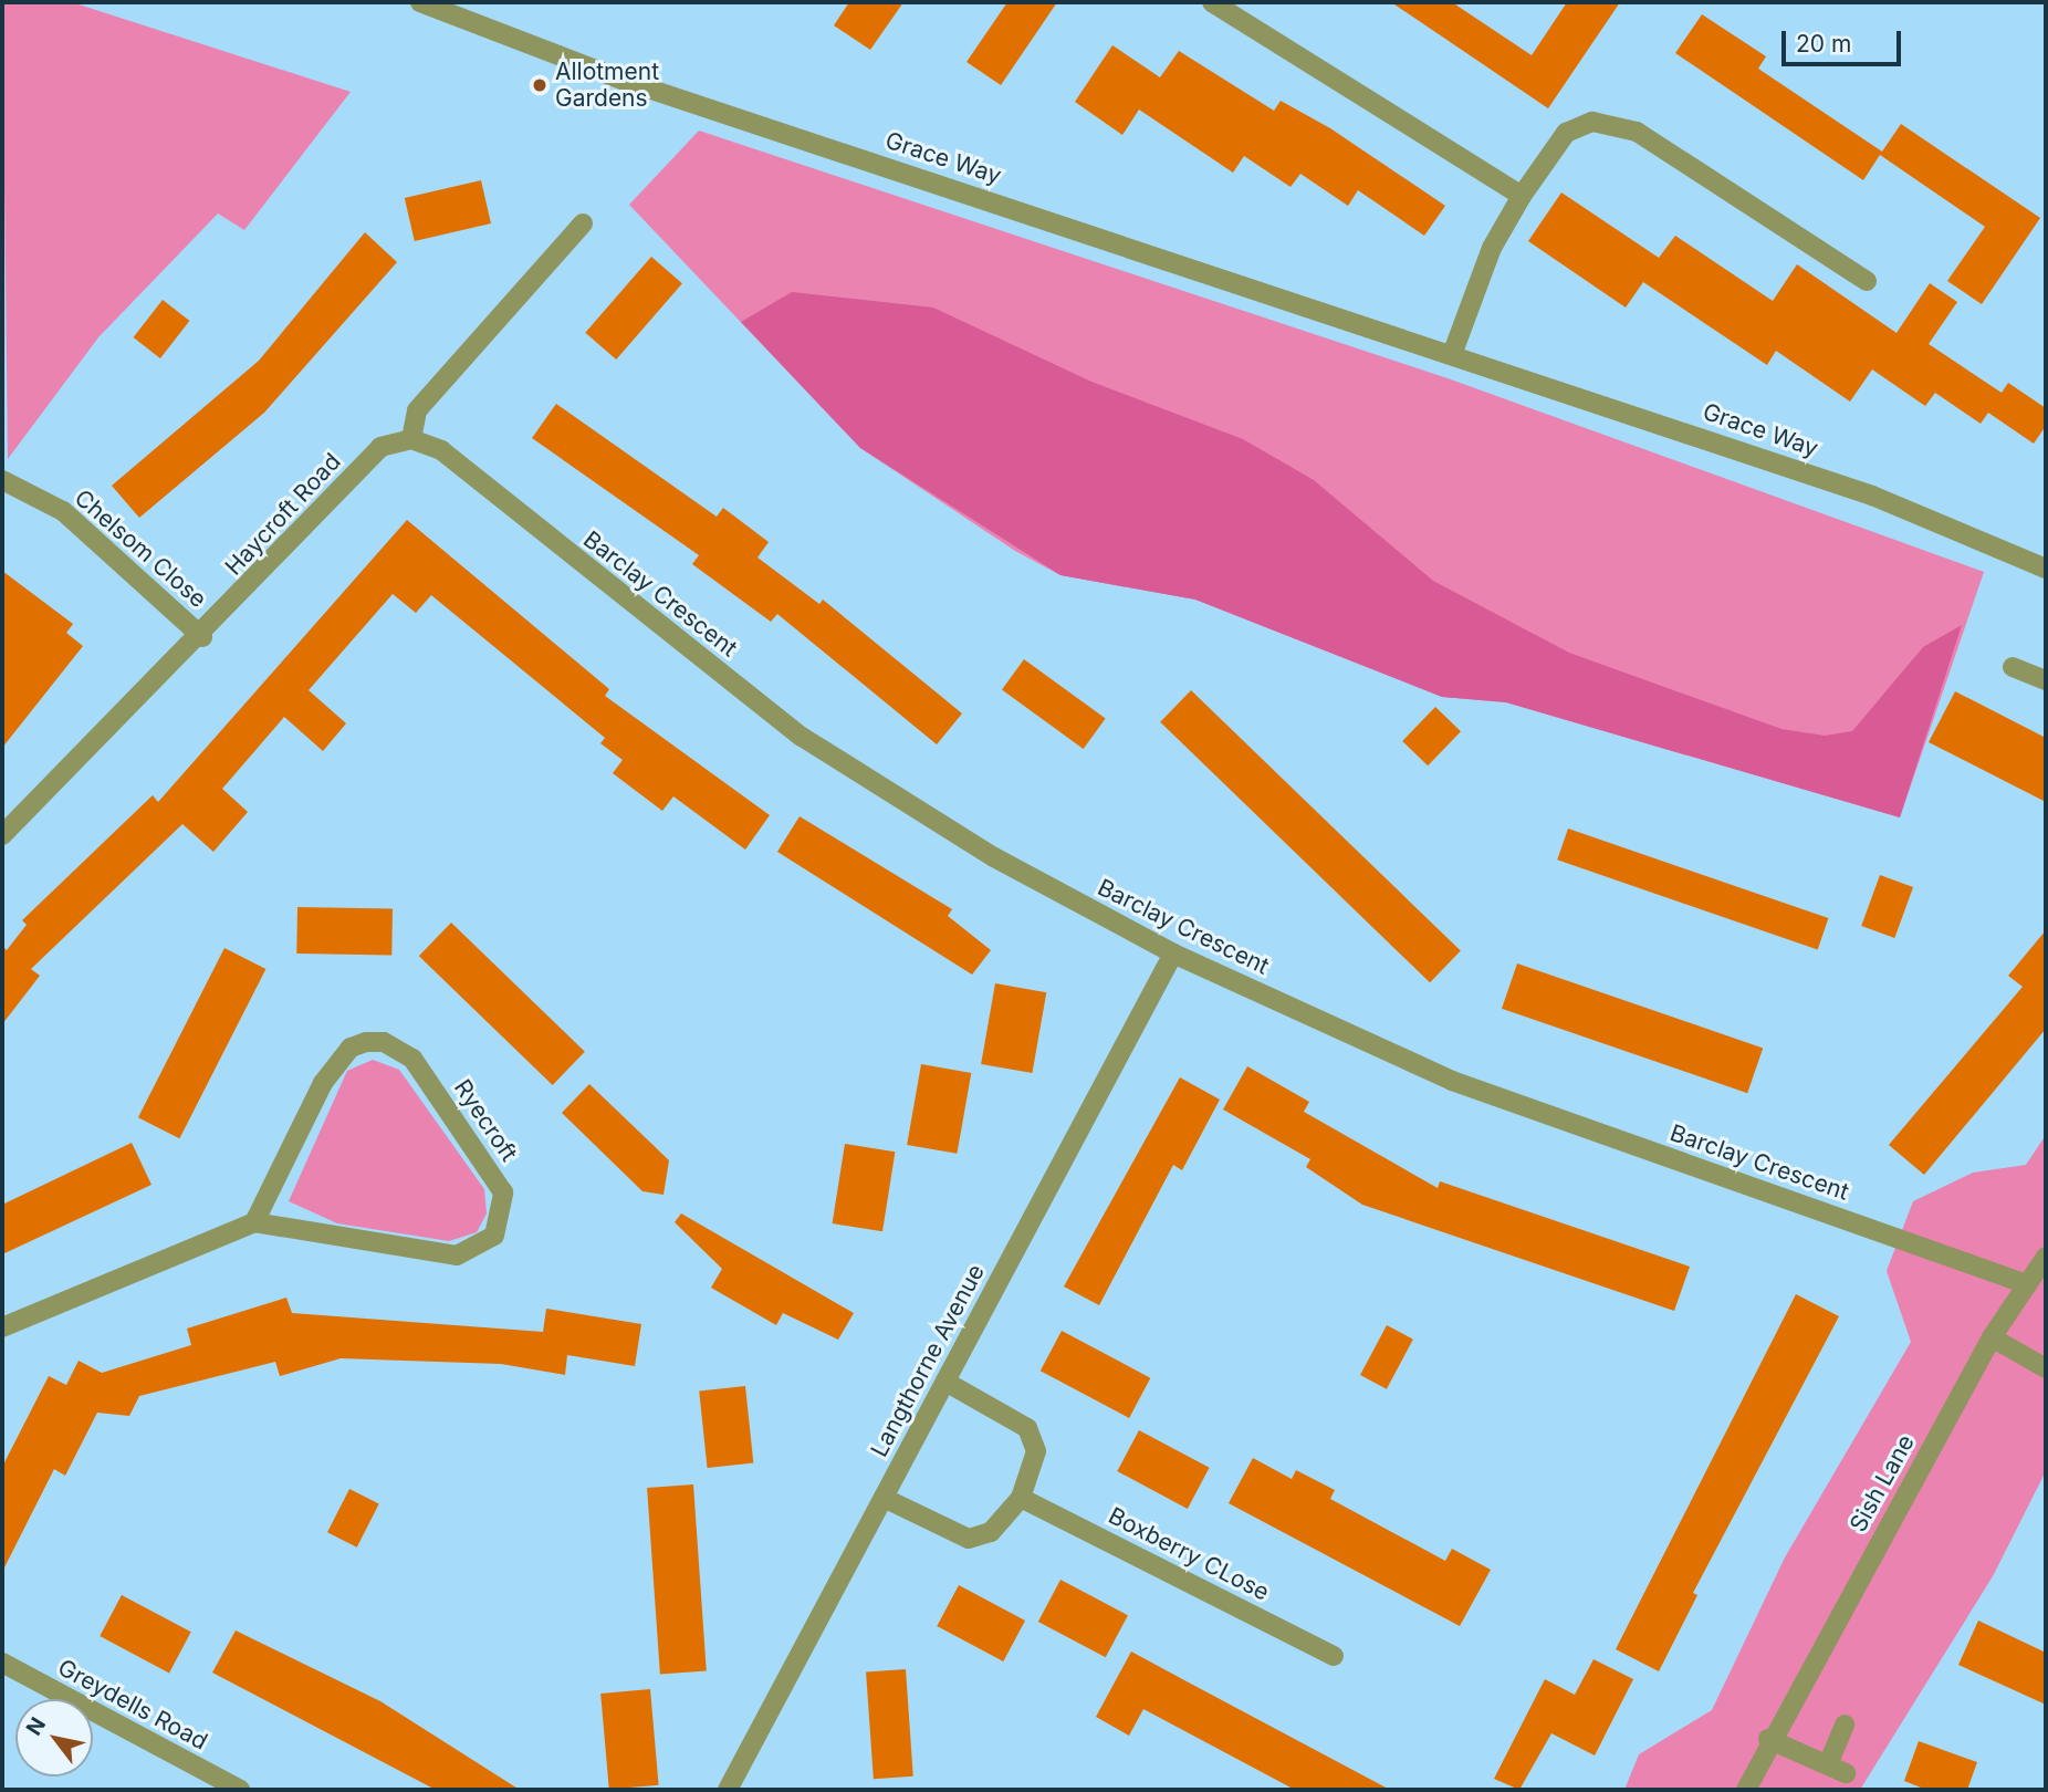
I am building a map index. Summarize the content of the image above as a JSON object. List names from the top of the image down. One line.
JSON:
{"streets":{"street":["Grace Way","Haycroft Road","Chelsom Close","Barclay Crescent","Ryecroft","Langthorne Avenue","Sish Lane","Boxberry CLose","Greydells Road"]},"crossings":[["Haycroft Road","Chelsom Close"],["Haycroft Road","Barclay Crescent"],["Barclay Crescent","Langthorne Avenue"],["Barclay Crescent","Sish Lane"]],"places":["Allotment Gardens"],"scale_bar":"20 m","north":"top left"}
